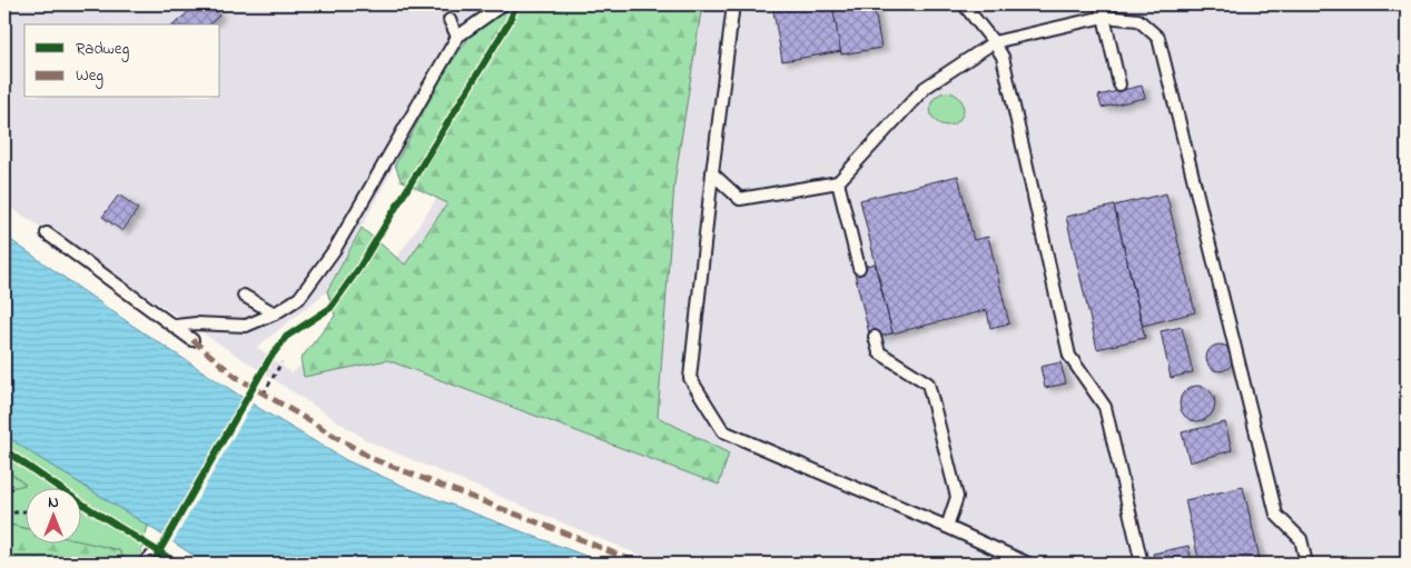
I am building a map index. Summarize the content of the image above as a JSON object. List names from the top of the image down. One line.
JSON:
{"legend":["Radweg","Weg"],"north":"top"}
